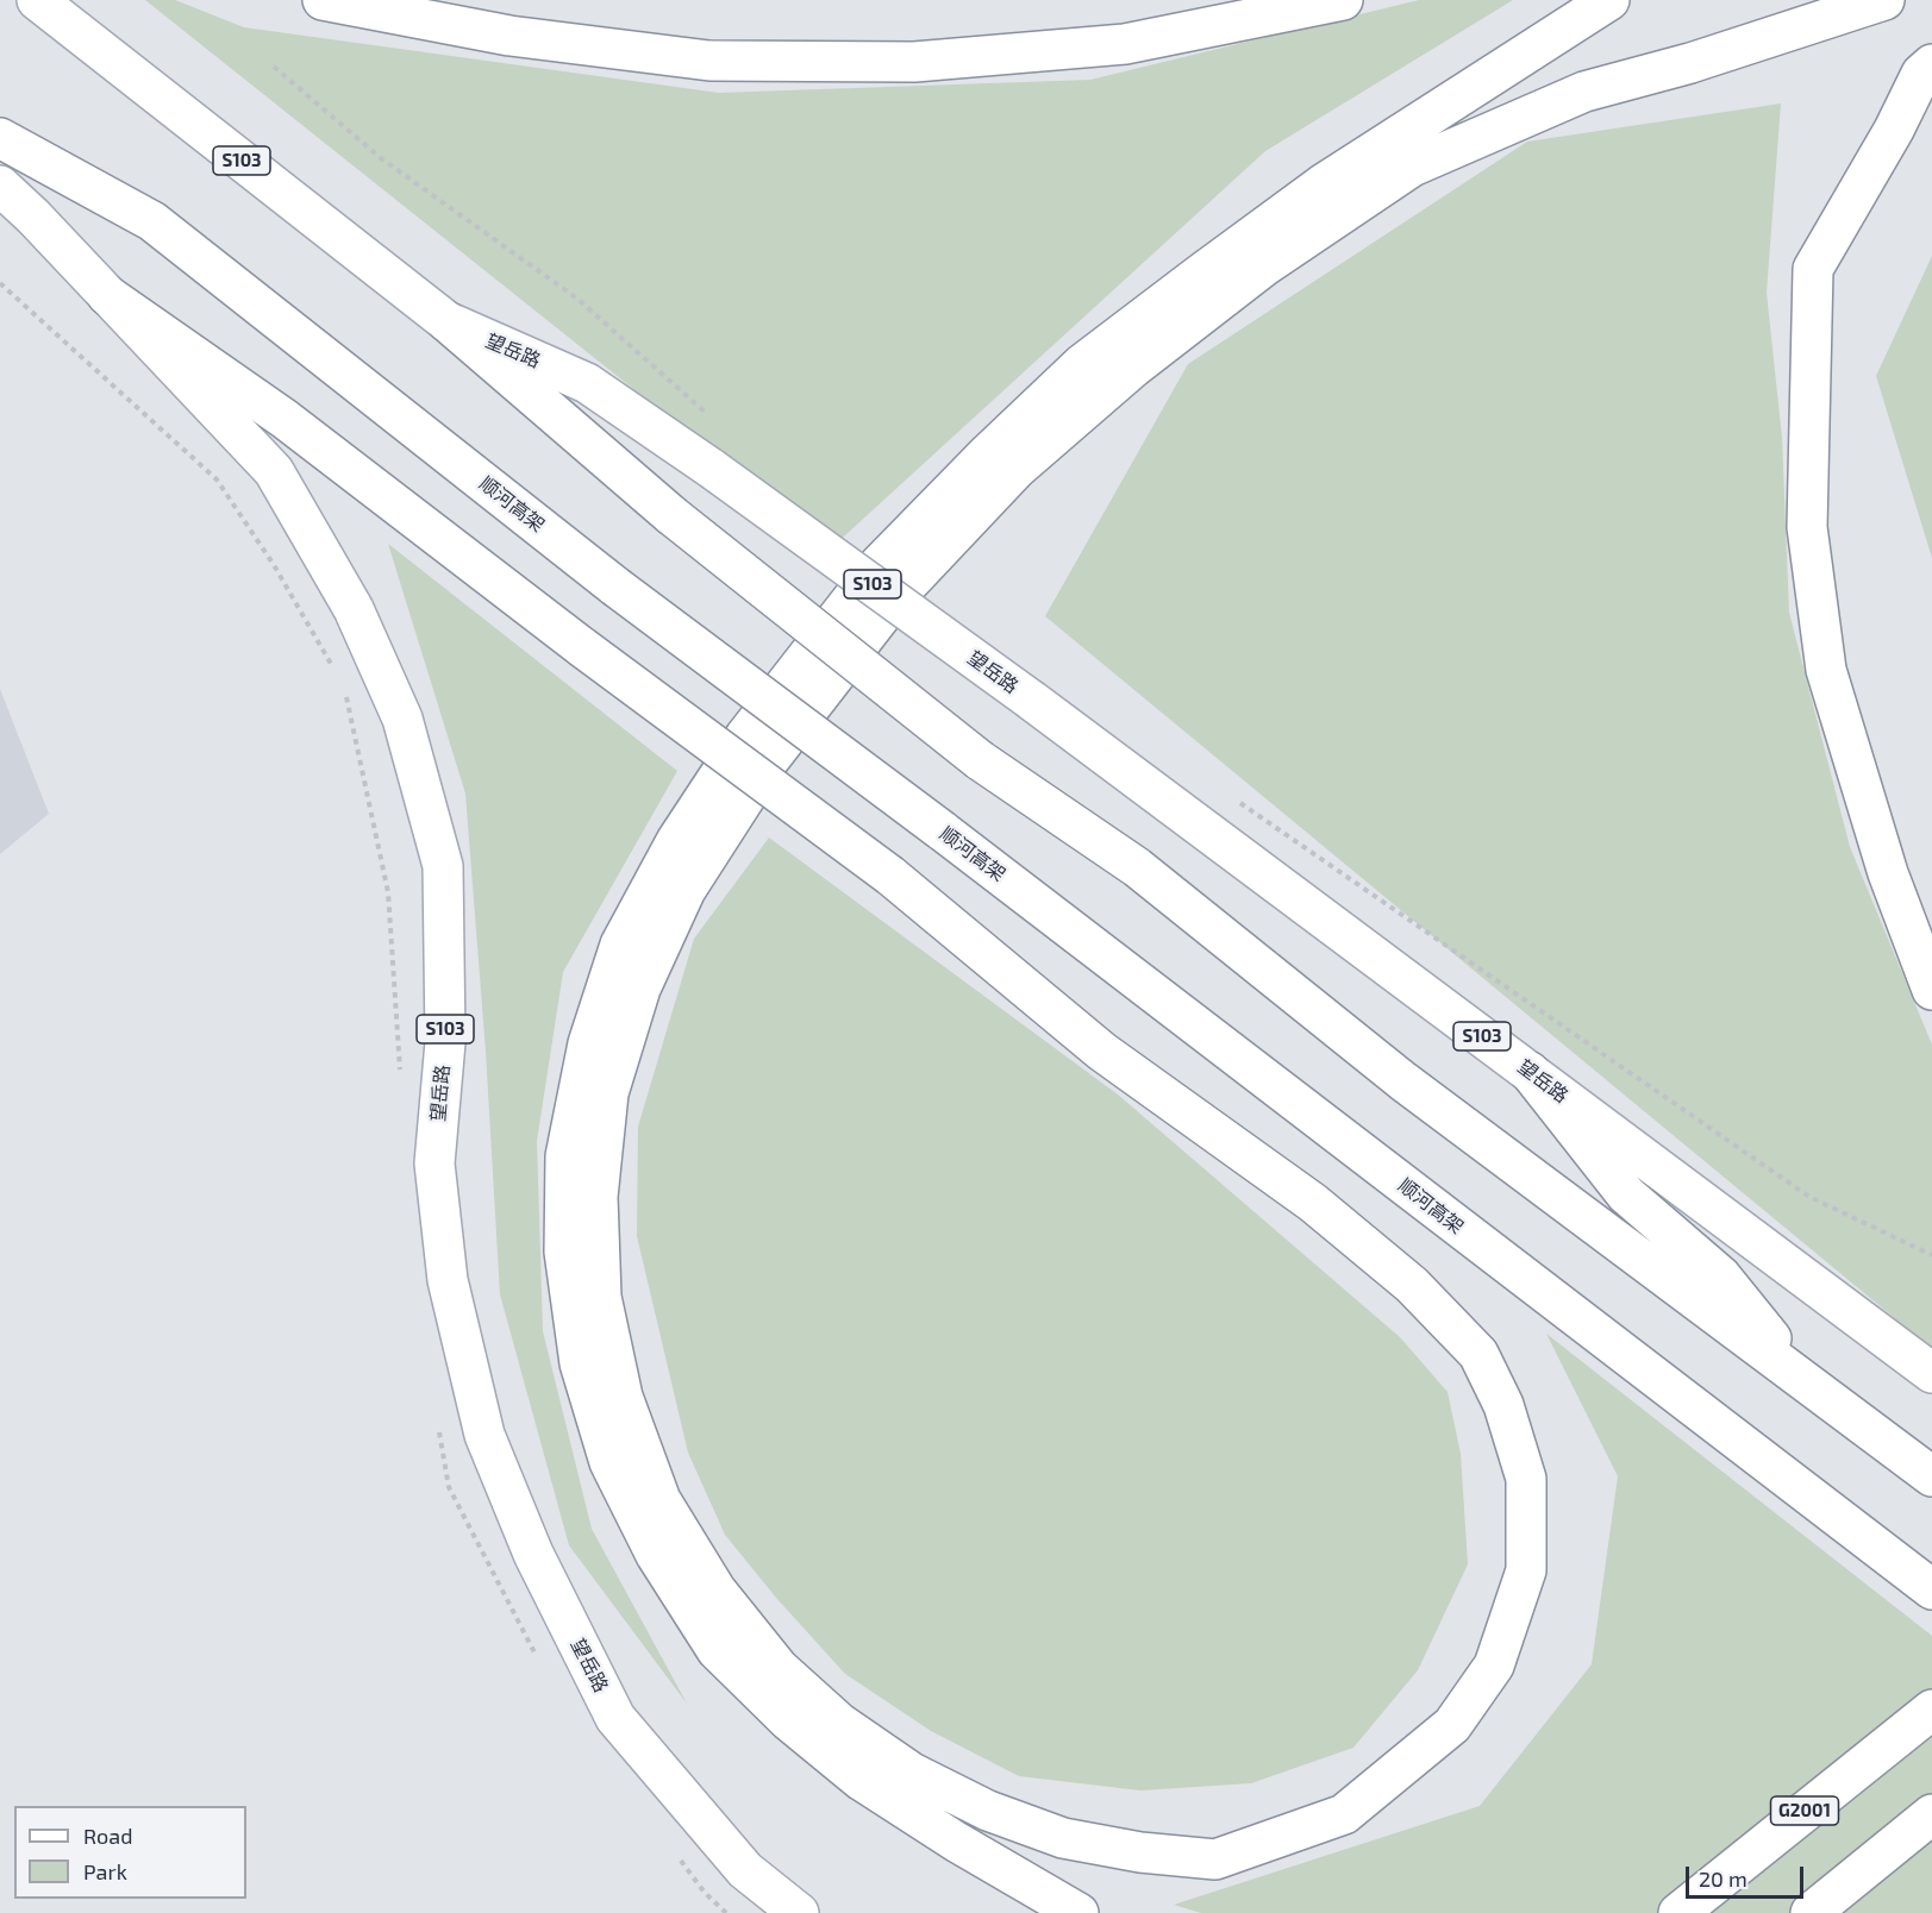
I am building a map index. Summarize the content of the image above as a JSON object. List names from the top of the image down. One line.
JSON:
{"streets":{"main road":["S103","望岳路","顺河高架","G2001"]},"legend":["Road","Park"],"scale_bar":"20 m"}
